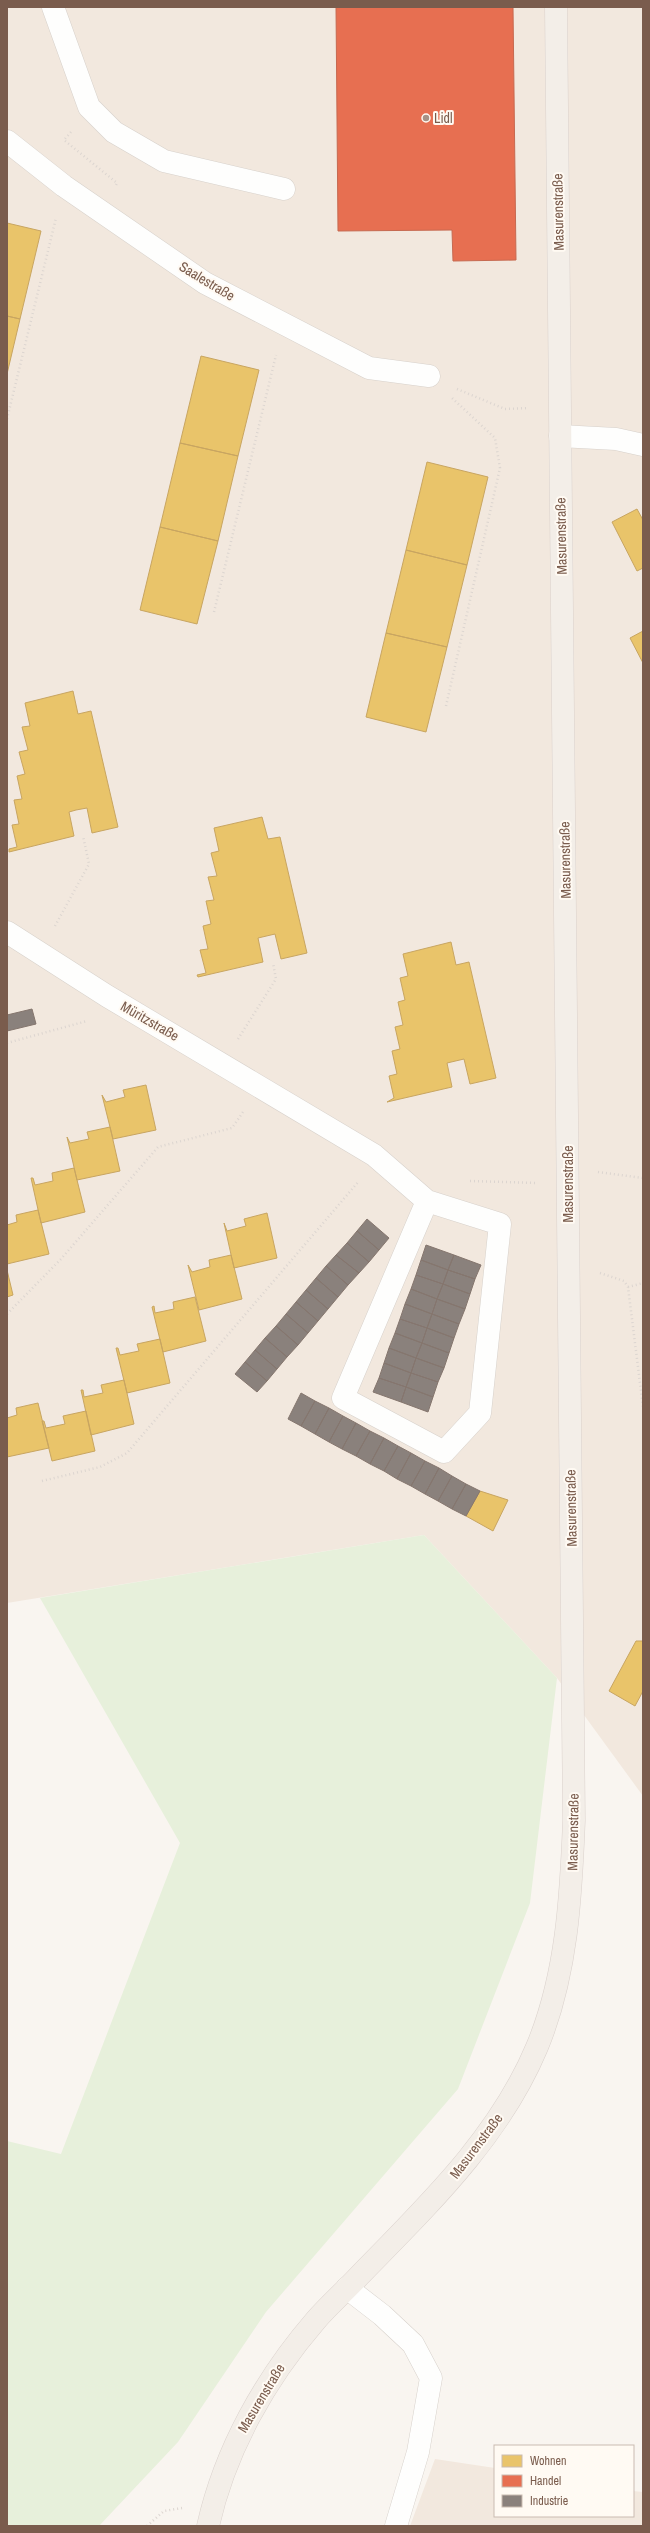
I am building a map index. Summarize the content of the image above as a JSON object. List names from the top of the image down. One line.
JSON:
{"streets":{"main road":["Masurenstraße"],"street":["Saalestraße","Müritzstraße"]},"places":["Lidl"],"legend":["Wohnen","Handel","Industrie"]}
